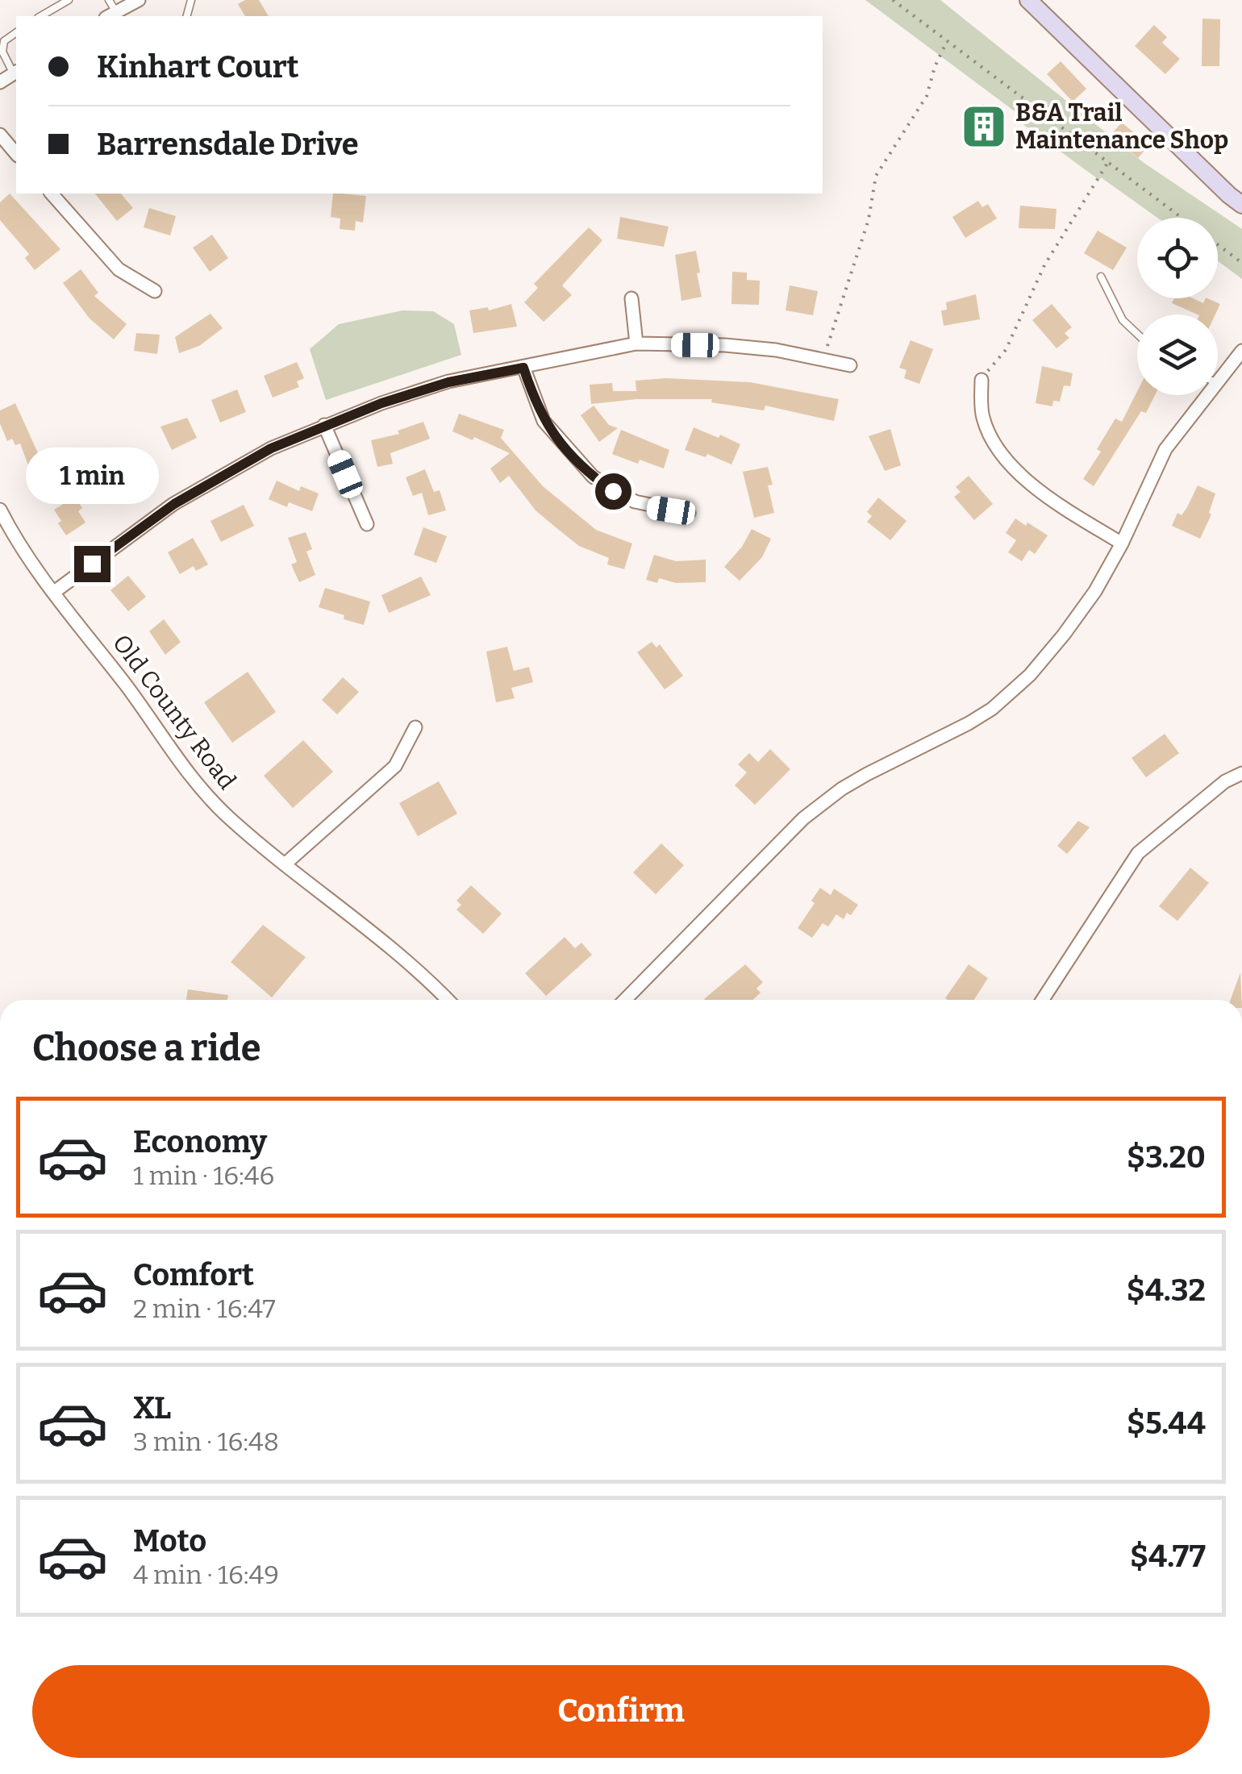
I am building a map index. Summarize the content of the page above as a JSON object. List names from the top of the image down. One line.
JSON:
{"streets":{"street":["Old County Road"]},"places":{"building":["B&A Trail Maintenance Shop"]},"page":{"banner":["Kinhart Court","Barrensdale Drive"],"bubble":"1 min","heading":"Choose a ride","list":[{"name":"Economy","note":"1 min · 16:46","value":"$3.20"},{"name":"Comfort","note":"2 min · 16:47","value":"$4.32"},{"name":"XL","note":"3 min · 16:48","value":"$5.44"},{"name":"Moto","note":"4 min · 16:49","value":"$4.77"}],"buttons":"Confirm"}}
